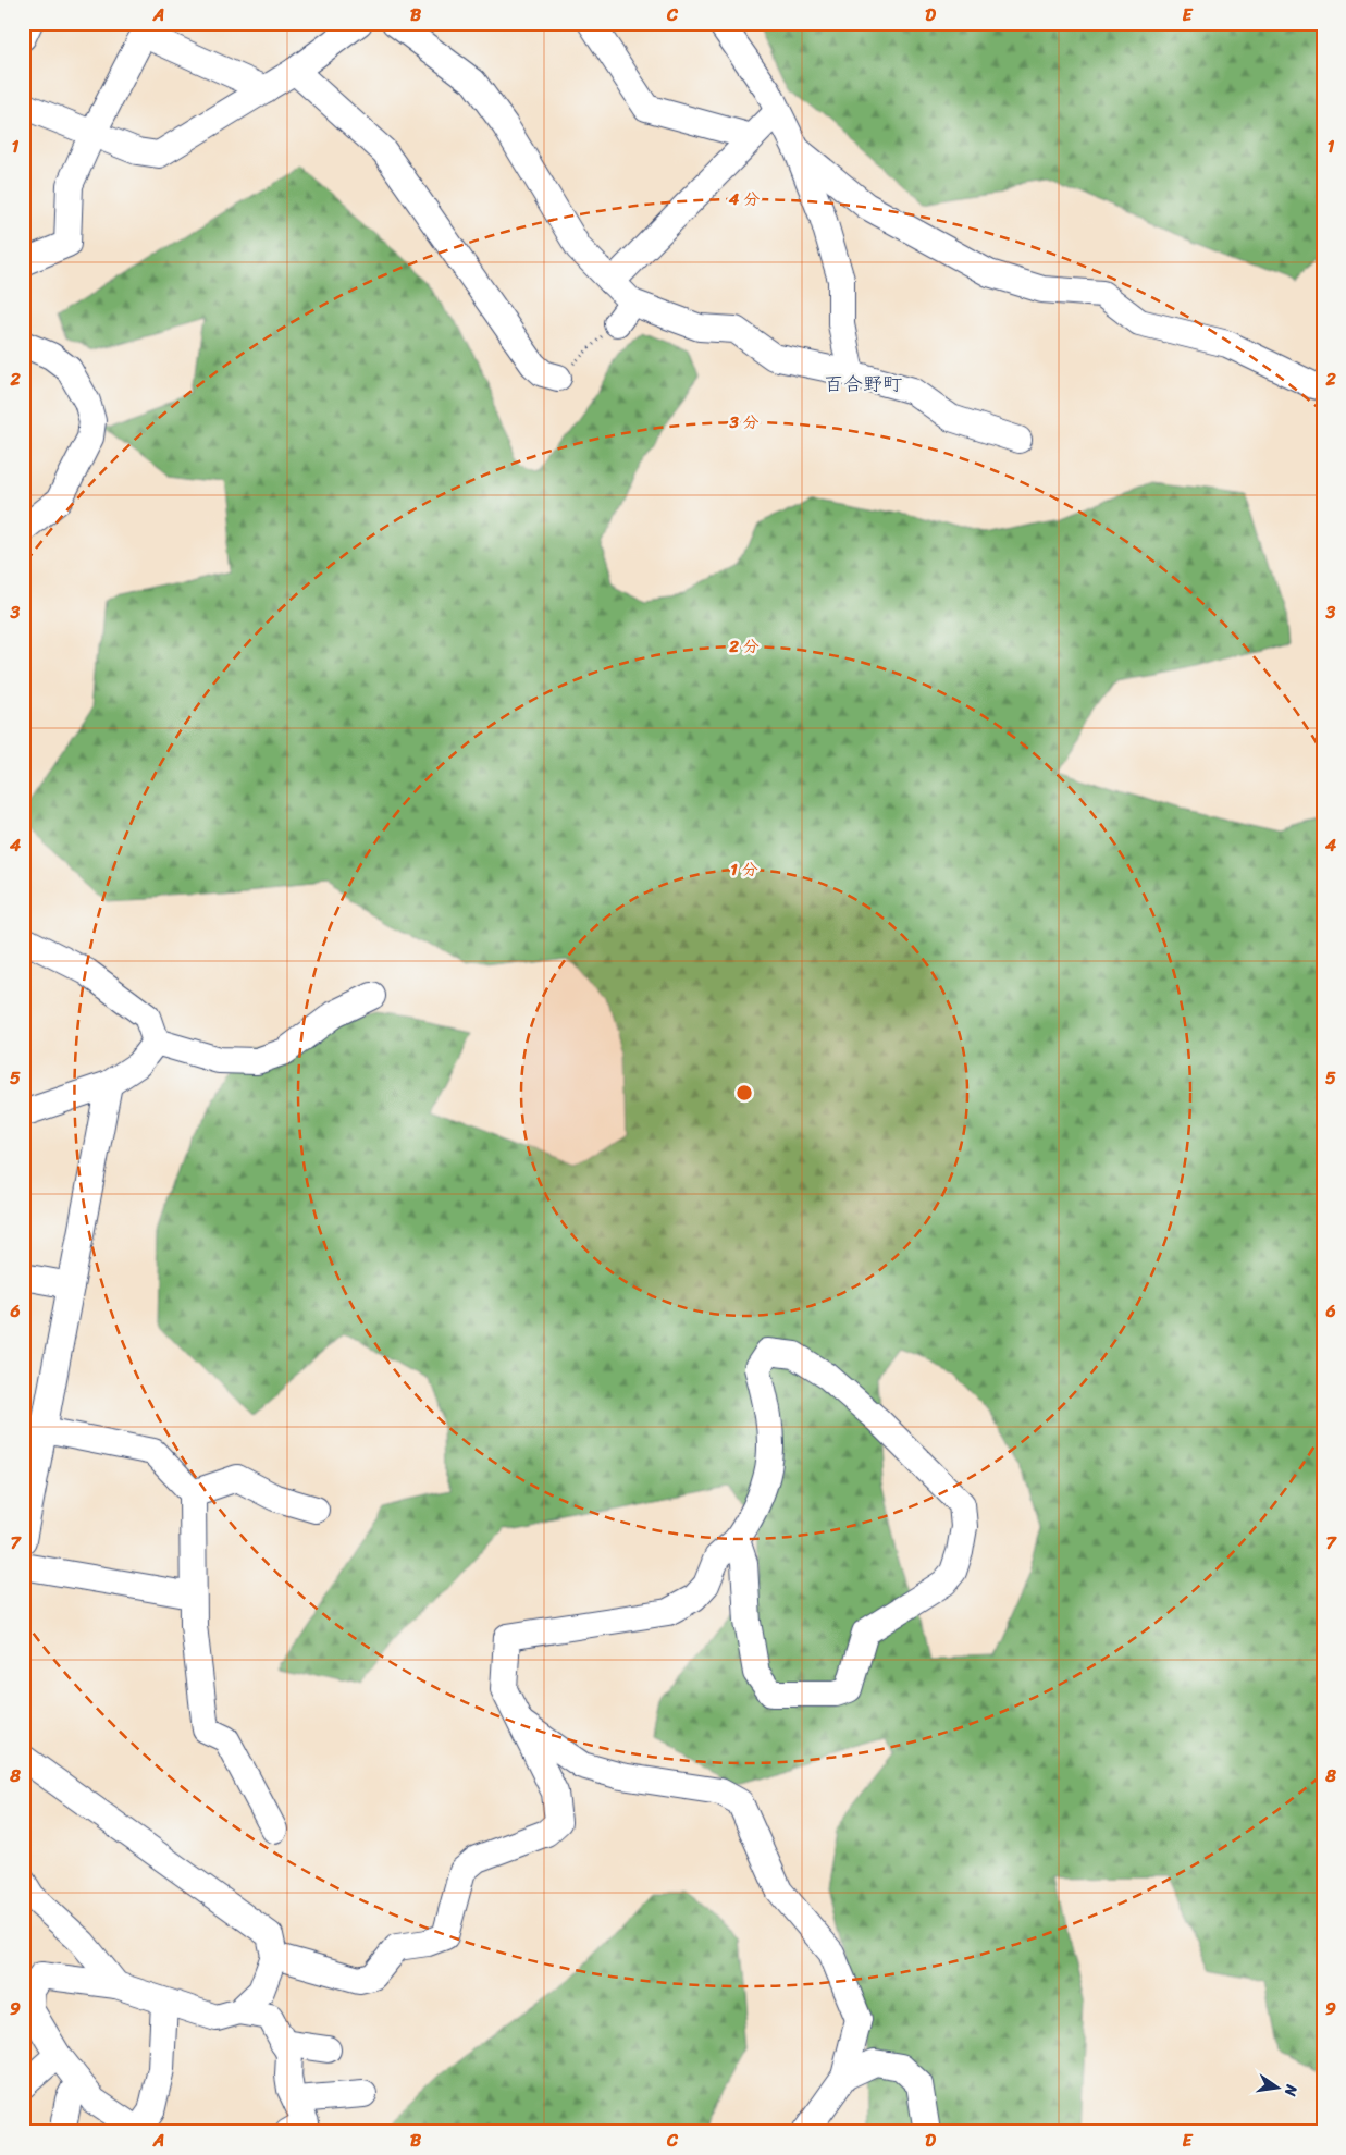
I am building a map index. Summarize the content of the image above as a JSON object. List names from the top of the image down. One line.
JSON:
{"districts":["百合野町"],"north":"right","grid":{"columns":["A","B","C","D","E"],"rows":["1","2","3","4","5","6","7","8","9"]},"rings":["4 分","3 分","2 分","1 分"]}
